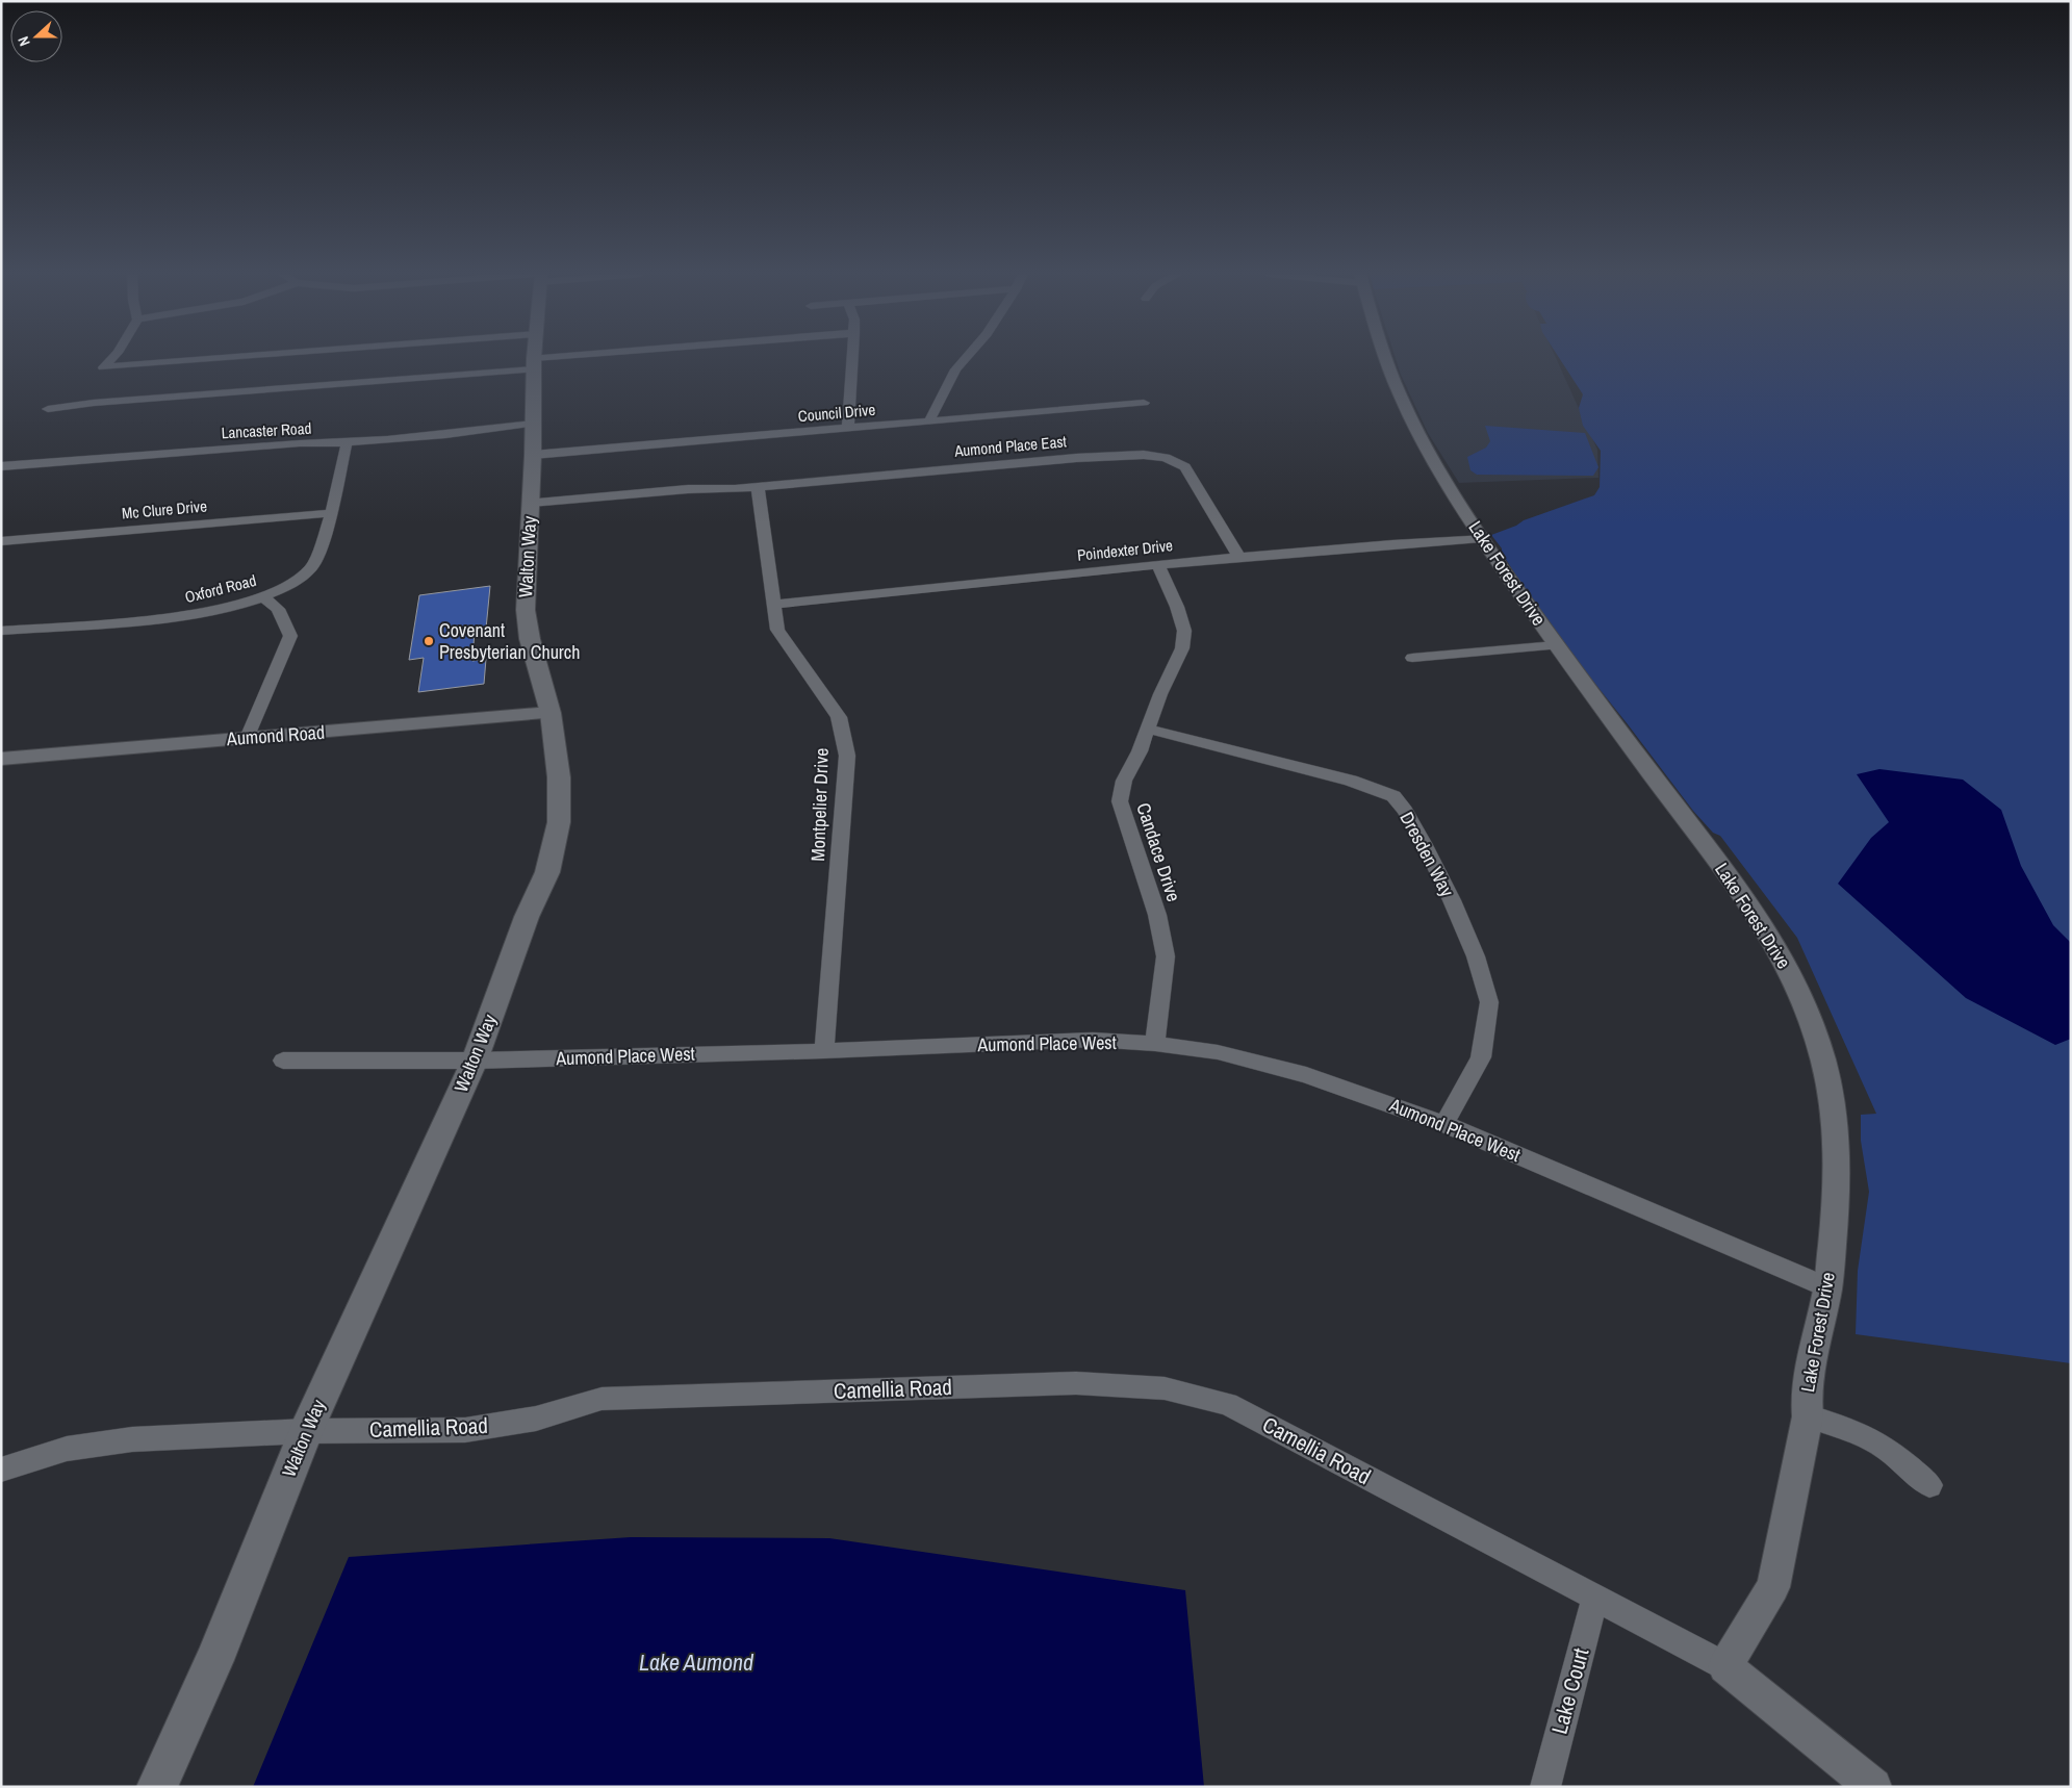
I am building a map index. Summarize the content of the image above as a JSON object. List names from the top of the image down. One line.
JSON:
{"streets":{"main road":["Walton Way"],"street":["Council Drive","Lancaster Road","Aumond Place East","Mc Clure Drive","Poindexter Drive","Lake Forest Drive","Oxford Road","Aumond Road","Montpelier Drive","Candace Drive","Dresden Way","Aumond Place West","Camellia Road","Lake Court"]},"crossings":[["Council Drive","Walton Way"],["Lancaster Road","Walton Way"],["Lancaster Road","Oxford Road"],["Aumond Place East","Poindexter Drive"],["Aumond Place East","Walton Way"],["Aumond Place East","Montpelier Drive"],["Mc Clure Drive","Oxford Road"],["Poindexter Drive","Lake Forest Drive"],["Poindexter Drive","Montpelier Drive"],["Poindexter Drive","Candace Drive"],["Walton Way","Aumond Road"],["Walton Way","Aumond Place West"],["Walton Way","Camellia Road"],["Lake Forest Drive","Aumond Place West"],["Lake Forest Drive","Camellia Road"],["Montpelier Drive","Aumond Place West"],["Candace Drive","Dresden Way"],["Candace Drive","Aumond Place West"],["Dresden Way","Aumond Place West"],["Camellia Road","Lake Court"]],"water":["Lake Aumond"],"places":["Covenant Presbyterian Church"],"north":"left"}
